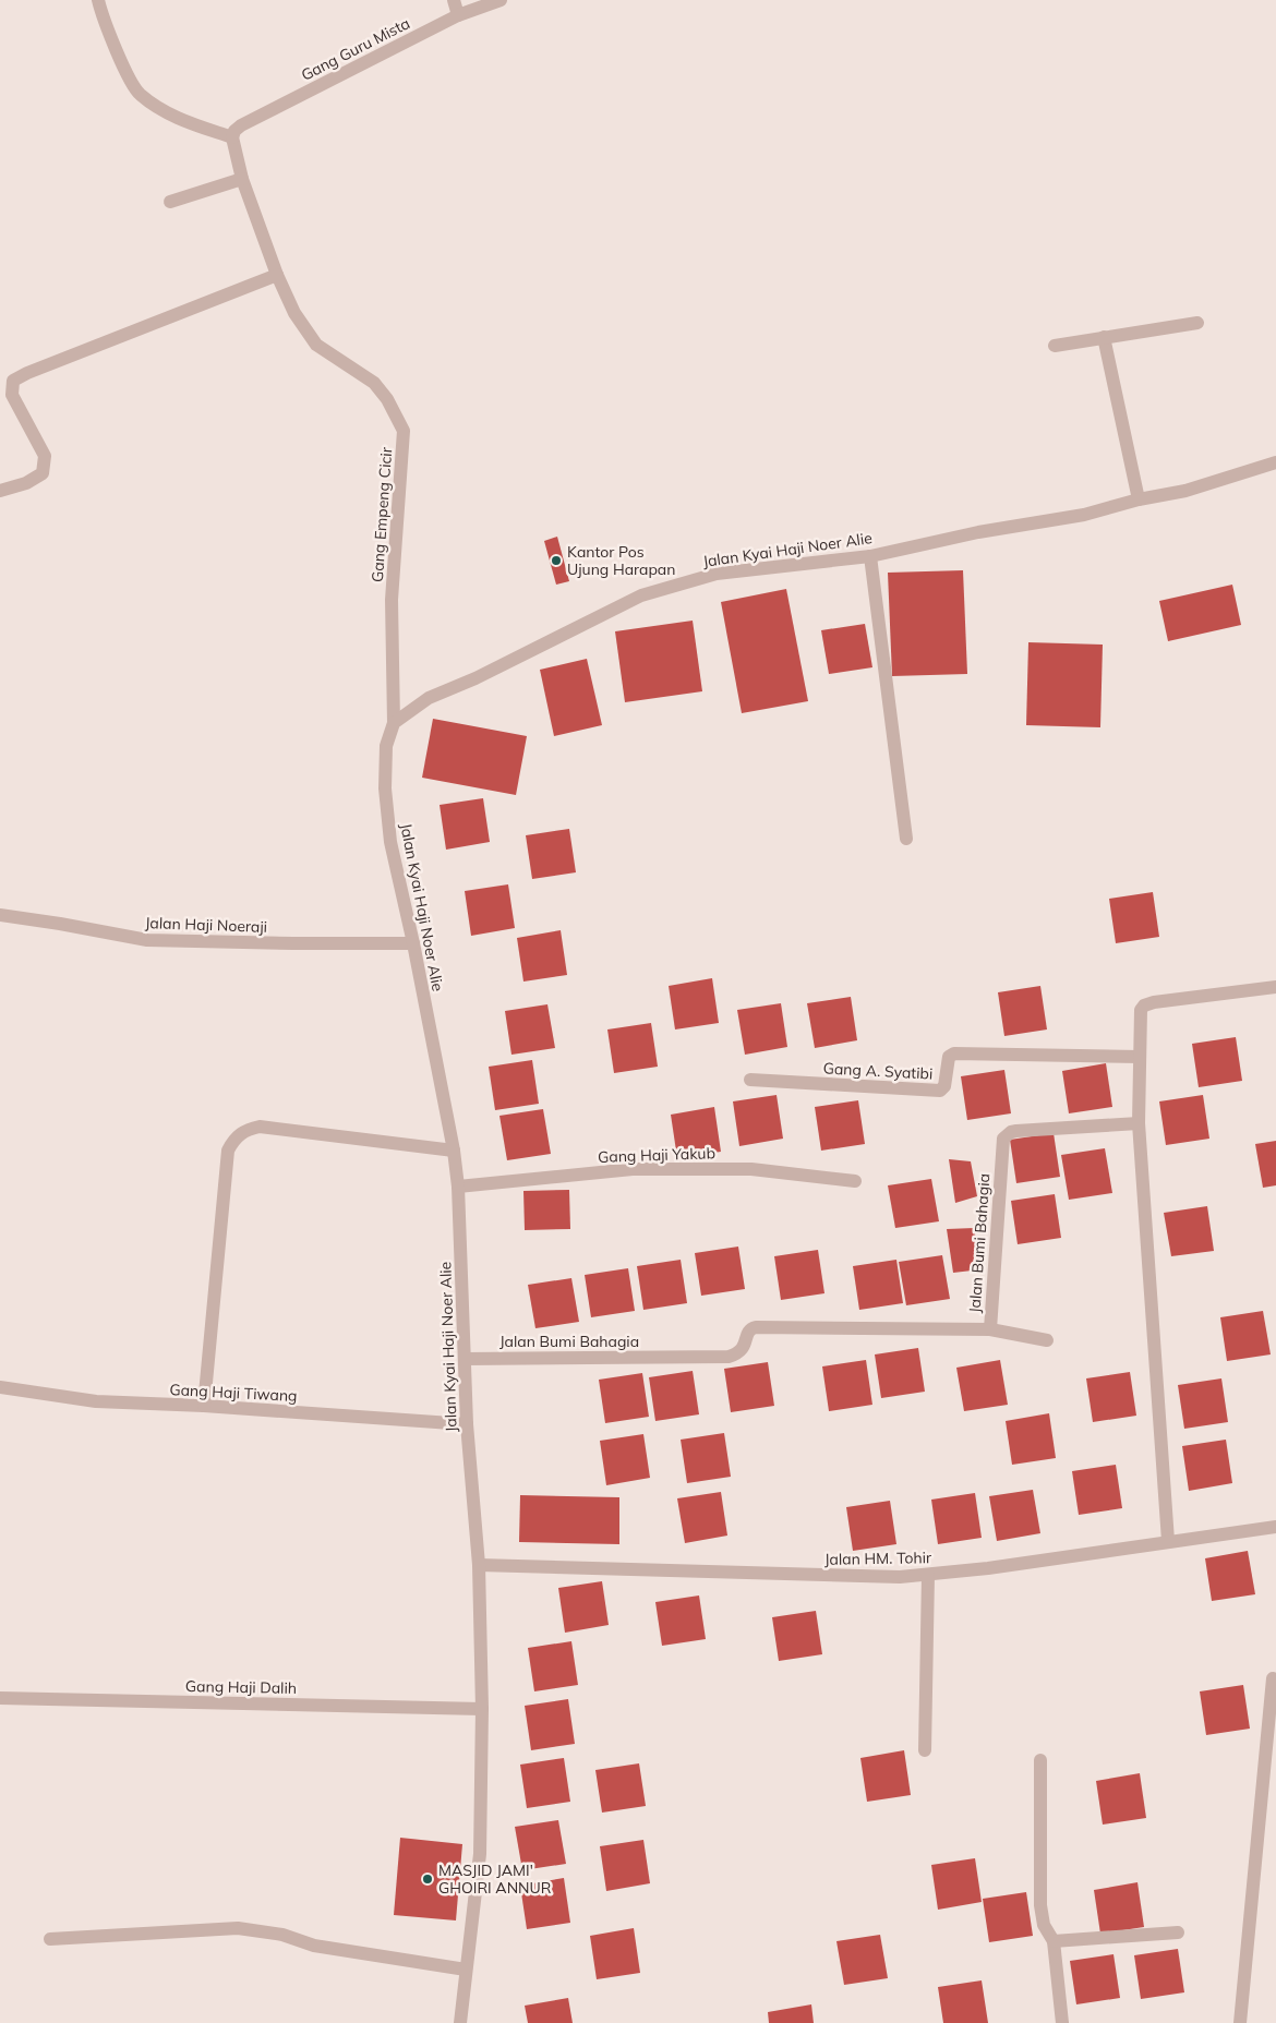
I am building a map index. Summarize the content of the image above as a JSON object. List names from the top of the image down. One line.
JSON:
{"streets":{"street":["Gang Guru Mista","Gang Empeng Cicir","Jalan Kyai Haji Noer Alie","Jalan Haji Noeraji","Gang A. Syatibi","Gang Haji Yakub","Jalan Bumi Bahagia","Gang Haji Tiwang","Jalan HM. Tohir","Gang Haji Dalih"]},"crossings":[["Gang Guru Mista","Gang Empeng Cicir"],["Gang Empeng Cicir","Jalan Kyai Haji Noer Alie"],["Jalan Kyai Haji Noer Alie","Jalan Haji Noeraji"],["Jalan Kyai Haji Noer Alie","Gang Haji Yakub"],["Jalan Kyai Haji Noer Alie","Jalan Bumi Bahagia"],["Jalan Kyai Haji Noer Alie","Gang Haji Tiwang"],["Jalan Kyai Haji Noer Alie","Jalan HM. Tohir"],["Jalan Kyai Haji Noer Alie","Gang Haji Dalih"]],"places":["Kantor Pos Ujung Harapan","MASJID JAMI' GHOIRI ANNUR"]}
